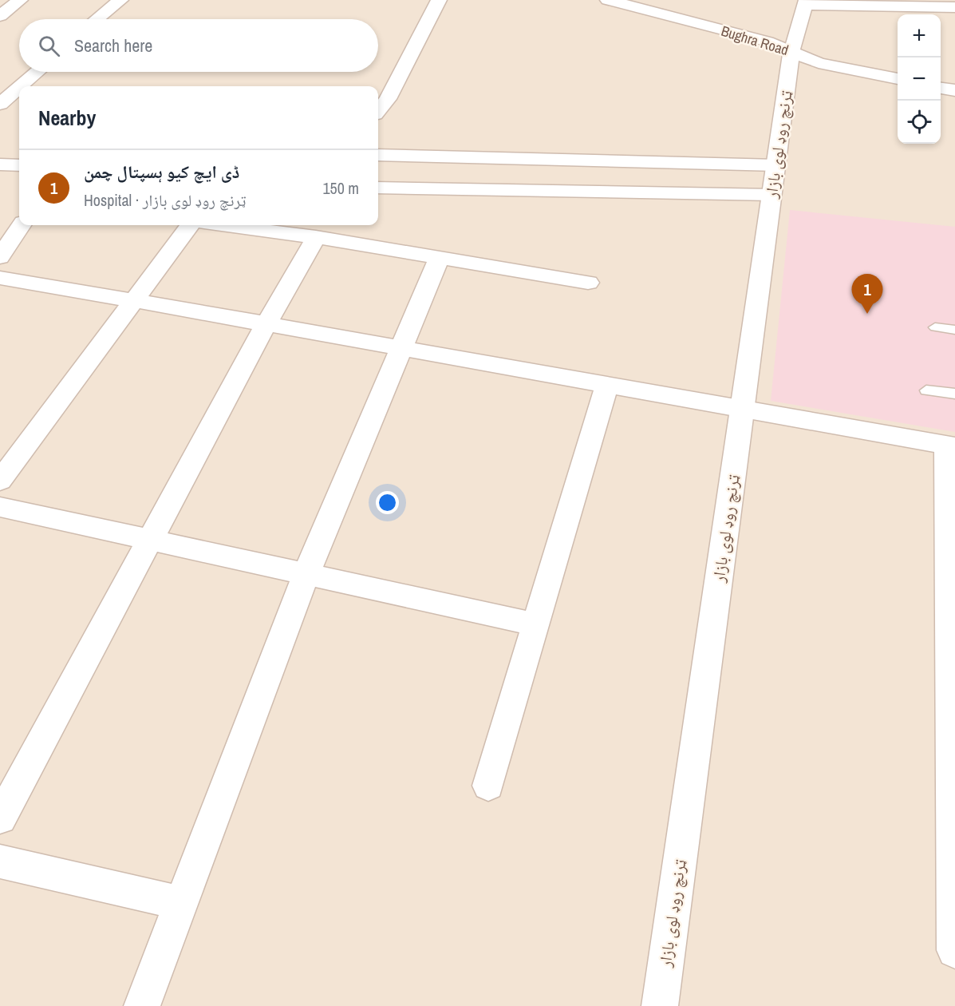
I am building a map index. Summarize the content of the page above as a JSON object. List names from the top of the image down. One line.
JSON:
{"streets":{"street":["Bughra Road","ټرنچ روډ لوی بازار"]},"crossings":[["Bughra Road","ټرنچ روډ لوی بازار"]],"page":{"map_buttons":["+","−"],"search":"Search here","heading":"Nearby","list":[{"mark":"1","name":"ڈی ایچ کیو ہسپتال چمن","note":"Hospital · ټرنچ روډ لوی بازار","value":"150 m"}],"pins":"1"}}
